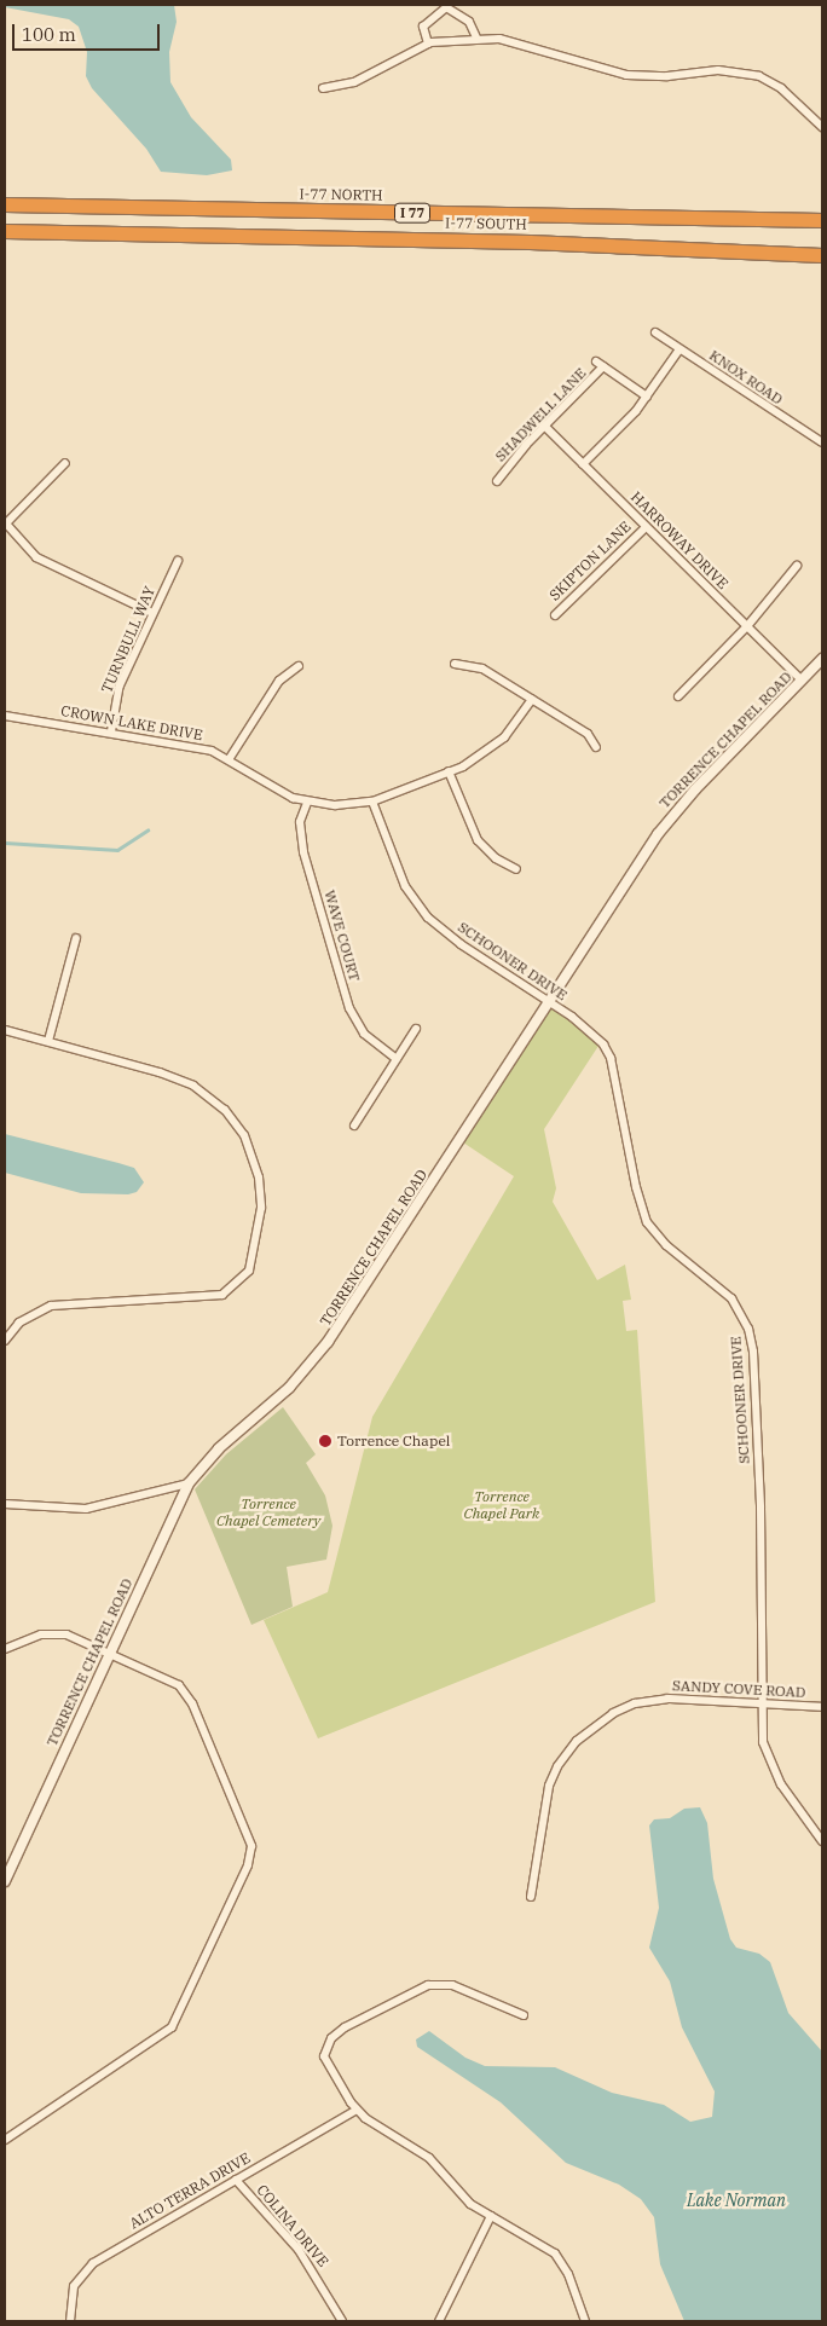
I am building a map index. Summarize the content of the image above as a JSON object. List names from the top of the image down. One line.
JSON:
{"streets":{"highway":["I-77 NORTH","I 77","I-77 SOUTH"],"street":["KNOX ROAD","SHADWELL LANE","HARROWAY DRIVE","SKIPTON LANE","TURNBULL WAY","CROWN LAKE DRIVE","TORRENCE CHAPEL ROAD","WAVE COURT","SCHOONER DRIVE","SANDY COVE ROAD","ALTO TERRA DRIVE","COLINA DRIVE"]},"crossings":[["I 77","I-77 SOUTH"],["SHADWELL LANE","HARROWAY DRIVE"],["HARROWAY DRIVE","SKIPTON LANE"],["HARROWAY DRIVE","TORRENCE CHAPEL ROAD"],["TURNBULL WAY","CROWN LAKE DRIVE"],["CROWN LAKE DRIVE","WAVE COURT"],["CROWN LAKE DRIVE","SCHOONER DRIVE"],["TORRENCE CHAPEL ROAD","SCHOONER DRIVE"],["SCHOONER DRIVE","SANDY COVE ROAD"],["ALTO TERRA DRIVE","COLINA DRIVE"]],"water":["Lake Norman"],"parks":["Torrence Chapel Park","Torrence Chapel Cemetery"],"places":["Torrence Chapel"],"scale_bar":"100 m"}
